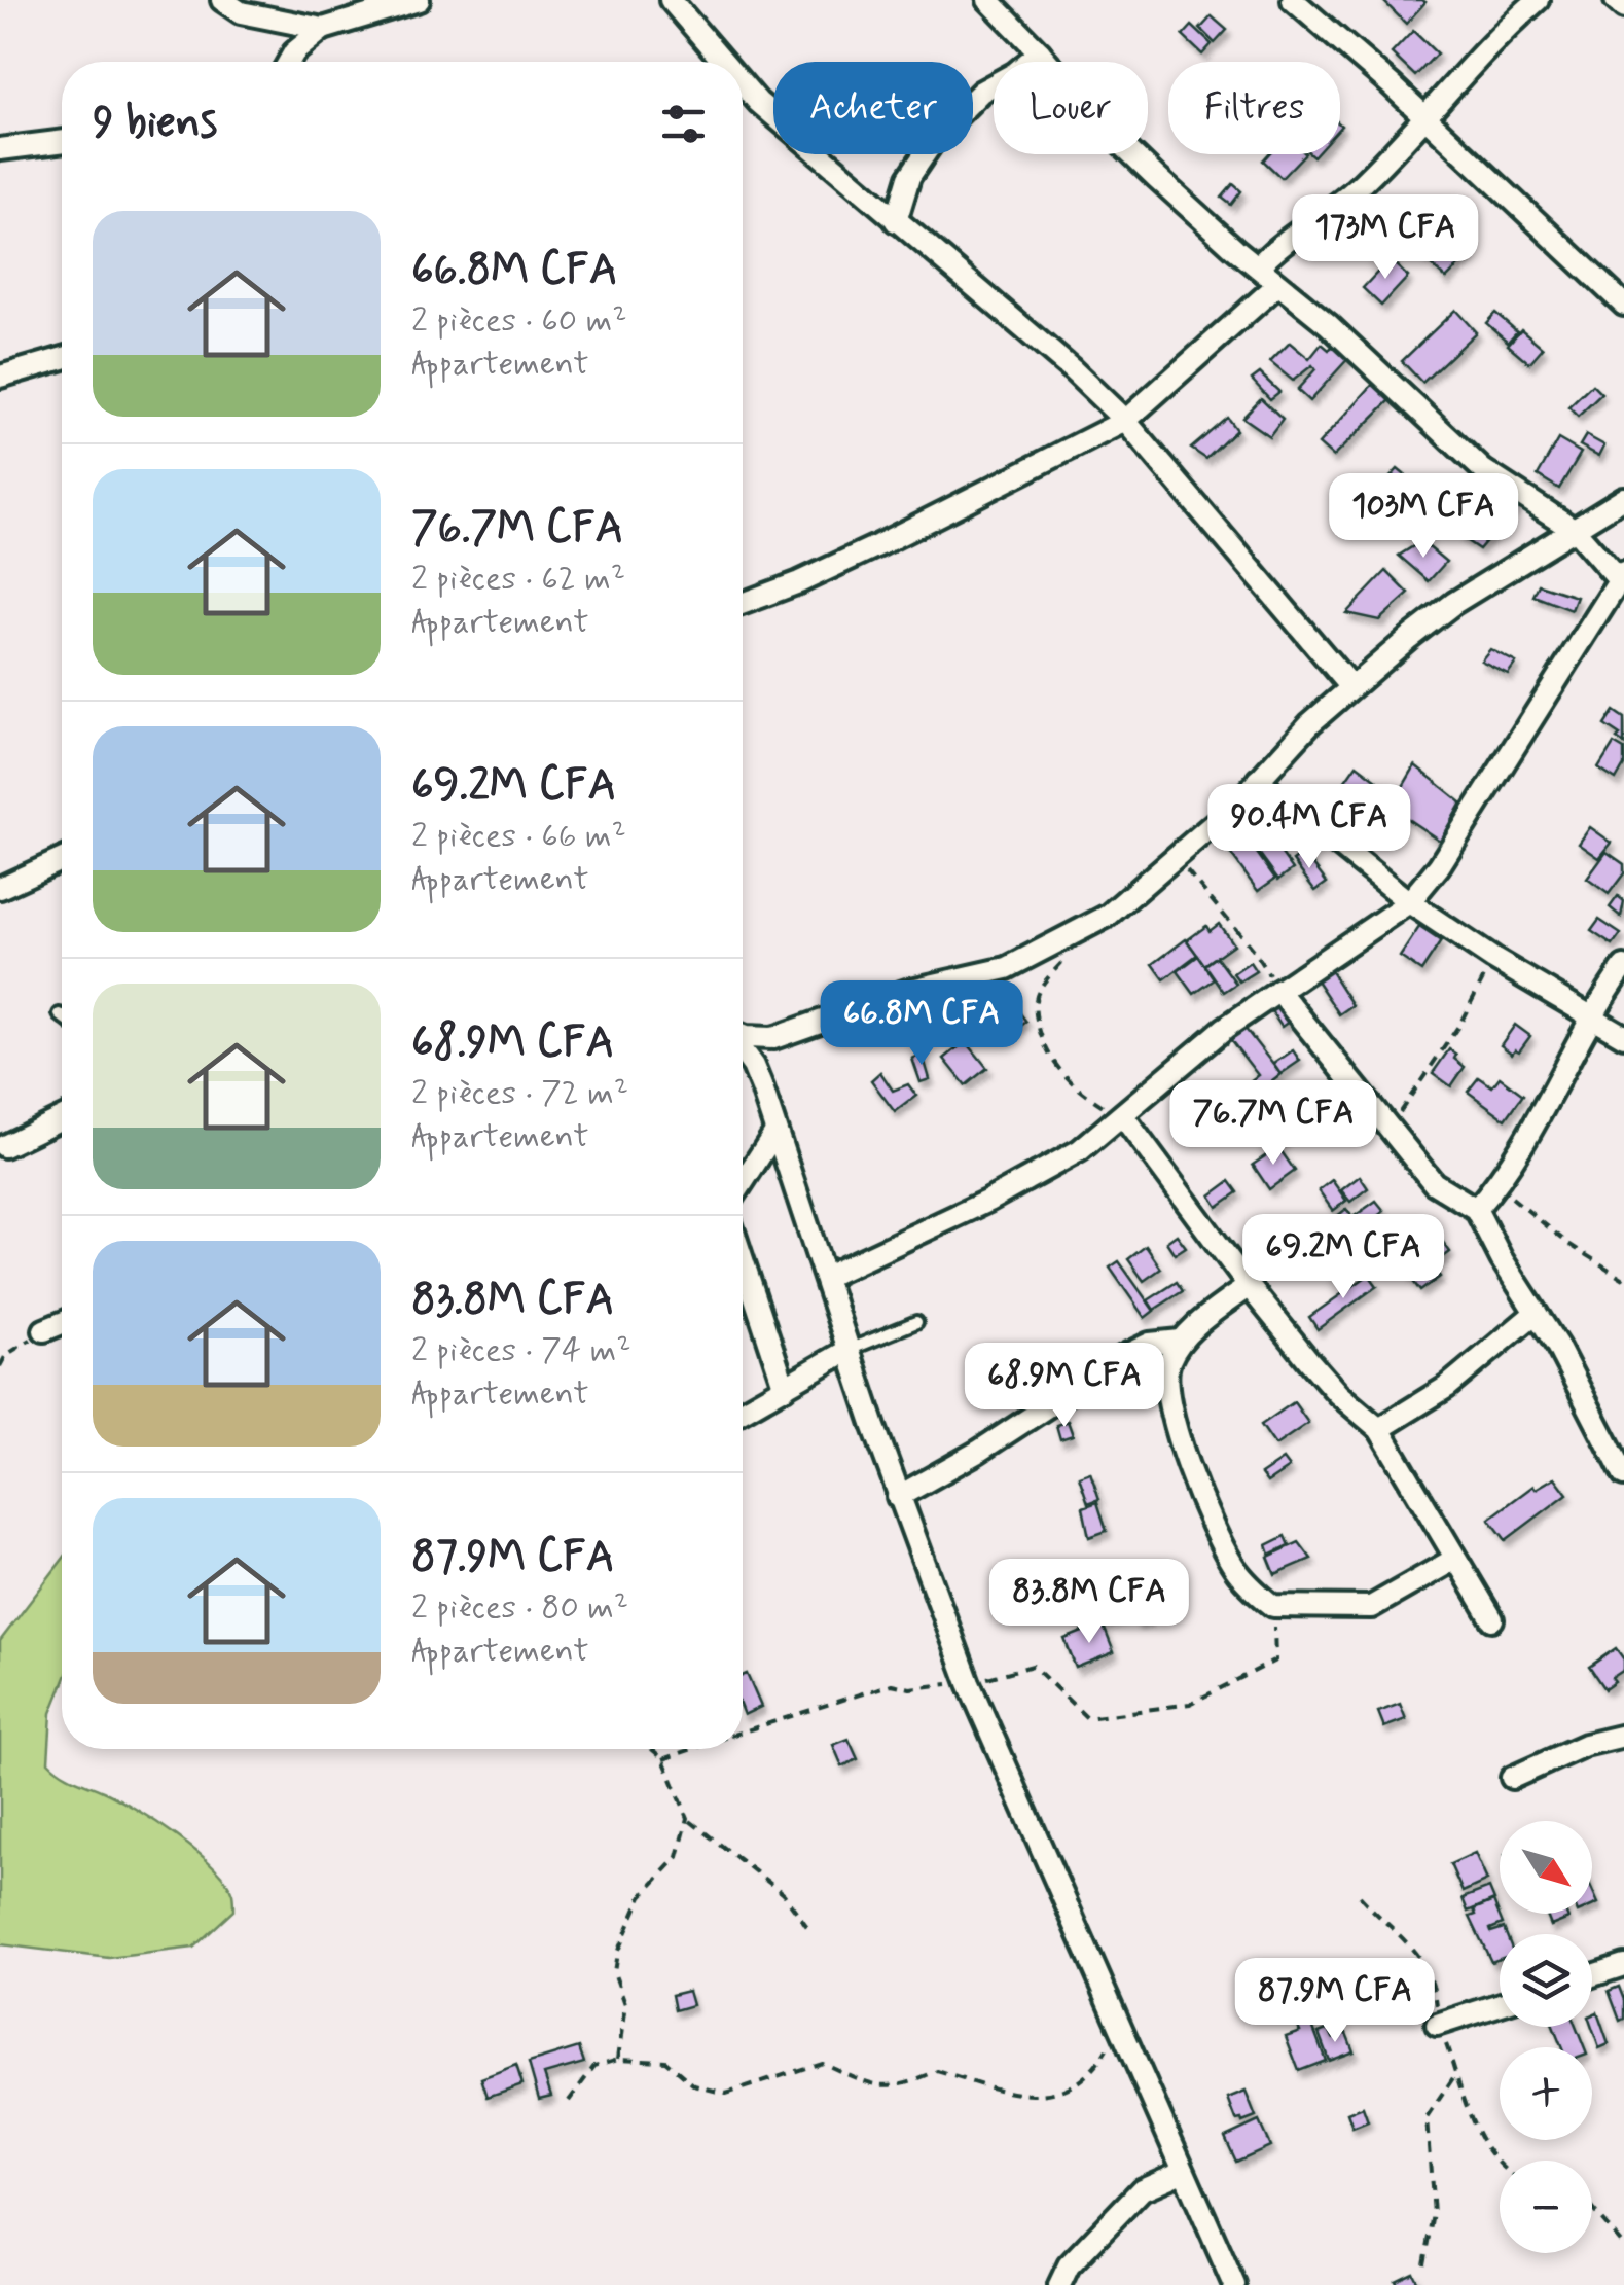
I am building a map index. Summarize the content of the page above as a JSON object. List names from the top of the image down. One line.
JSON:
{"north":"bottom right","page":{"chip":["Acheter","Louer","Filtres"],"heading":"9 biens","list":[{"name":"66.8M CFA","note":"2 pièces · 60 m² · Appartement"},{"name":"76.7M CFA","note":"2 pièces · 62 m² · Appartement"},{"name":"69.2M CFA","note":"2 pièces · 66 m² · Appartement"},{"name":"68.9M CFA","note":"2 pièces · 72 m² · Appartement"},{"name":"83.8M CFA","note":"2 pièces · 74 m² · Appartement"},{"name":"87.9M CFA","note":"2 pièces · 80 m² · Appartement"}],"price":["173M CFA","103M CFA","90.4M CFA","66.8M CFA","76.7M CFA","69.2M CFA","68.9M CFA","83.8M CFA","87.9M CFA"],"map_buttons":["+","−"]}}
